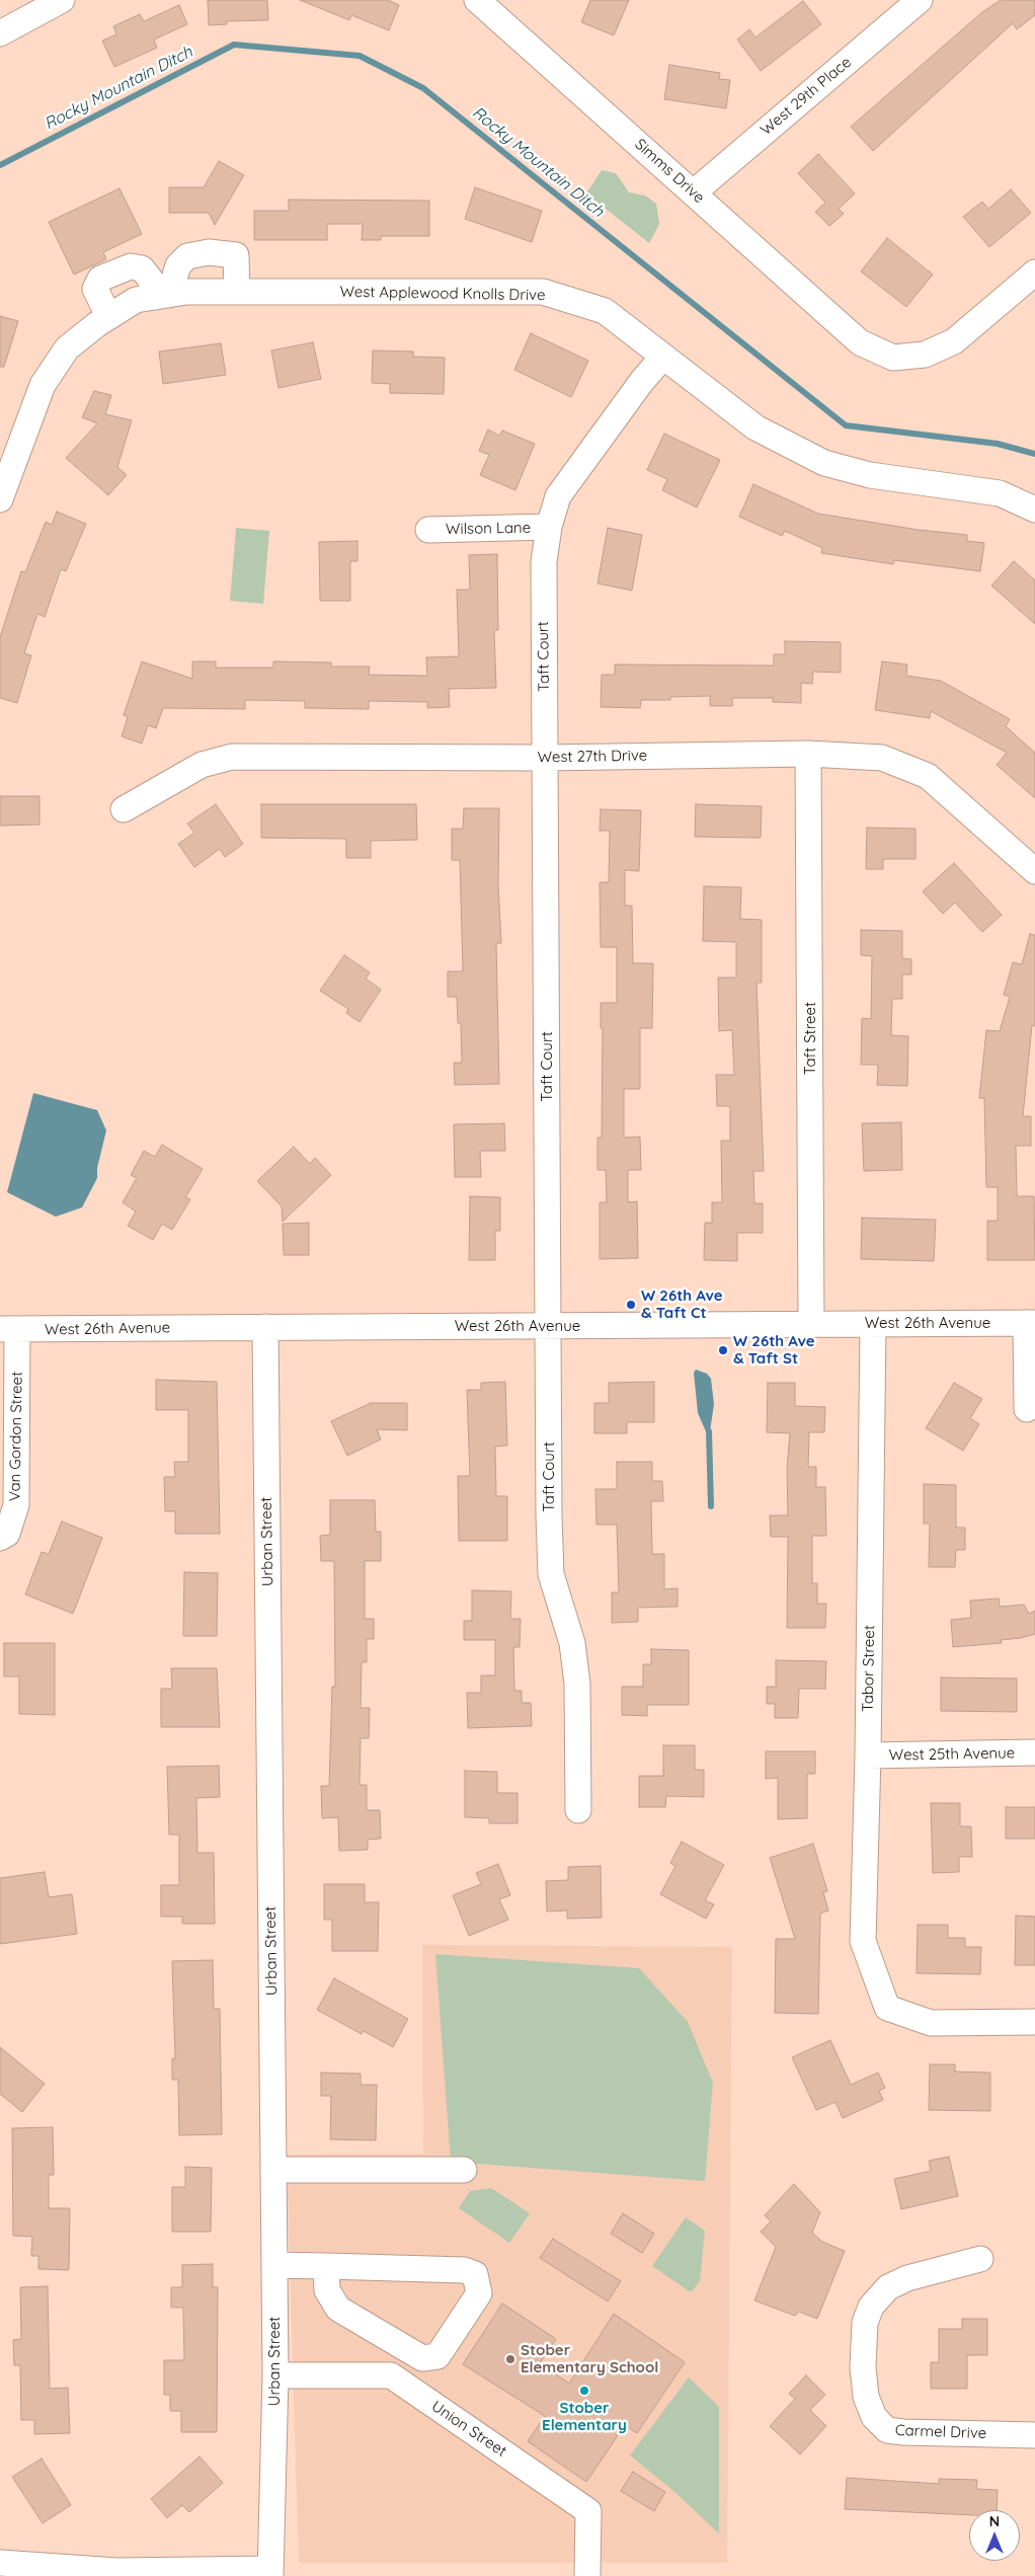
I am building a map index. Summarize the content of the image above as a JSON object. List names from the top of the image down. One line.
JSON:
{"streets":{"street":["West 29th Place","Simms Drive","West Applewood Knolls Drive","Wilson Lane","Taft Court","West 27th Drive","Taft Street","West 26th Avenue","Van Gordon Street","Urban Street","Tabor Street","West 25th Avenue","Union Street","Carmel Drive"]},"crossings":[["West 29th Place","Simms Drive"],["West Applewood Knolls Drive","Taft Court"],["Wilson Lane","Taft Court"],["Taft Court","West 27th Drive"],["Taft Court","West 26th Avenue"],["West 27th Drive","Taft Street"],["Taft Street","West 26th Avenue"],["West 26th Avenue","Van Gordon Street"],["West 26th Avenue","Urban Street"],["West 26th Avenue","Tabor Street"],["Urban Street","Union Street"],["Tabor Street","West 25th Avenue"]],"water":["Rocky Mountain Ditch"],"places":["W 26th Ave & Taft Ct","W 26th Ave & Taft St","Stober Elementary School","Stober Elementary"],"north":"top"}
